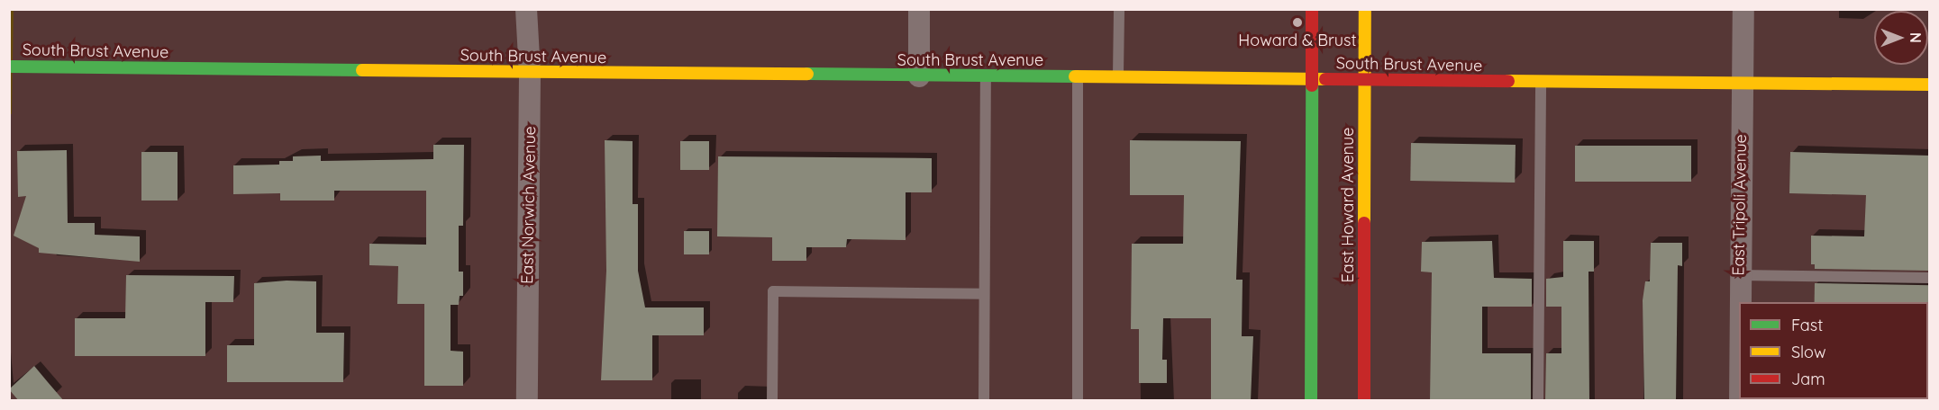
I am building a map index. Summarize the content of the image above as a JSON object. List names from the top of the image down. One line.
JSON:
{"streets":{"street":["South Brust Avenue","East Norwich Avenue","East Howard Avenue","East Tripoli Avenue"]},"crossings":[["South Brust Avenue","East Norwich Avenue"],["South Brust Avenue","East Howard Avenue"],["South Brust Avenue","East Tripoli Avenue"]],"places":["Howard & Brust"],"legend":["Fast","Slow","Jam"],"north":"right"}
